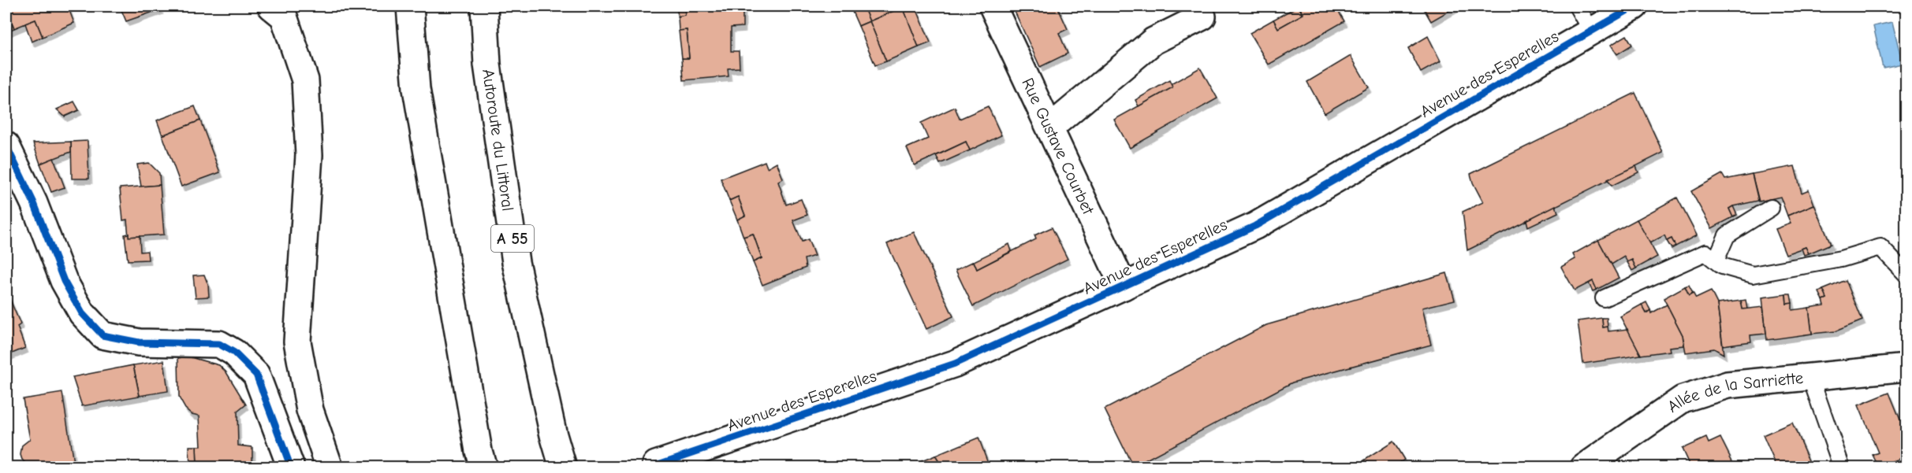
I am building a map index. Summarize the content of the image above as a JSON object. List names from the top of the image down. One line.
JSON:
{"streets":{"main road":["Avenue des Esperelles","Autoroute du Littoral","Rue Gustave Courbet","A 55","Allée de la Sarriette"]},"crossings":[["Avenue des Esperelles","Rue Gustave Courbet"]]}
